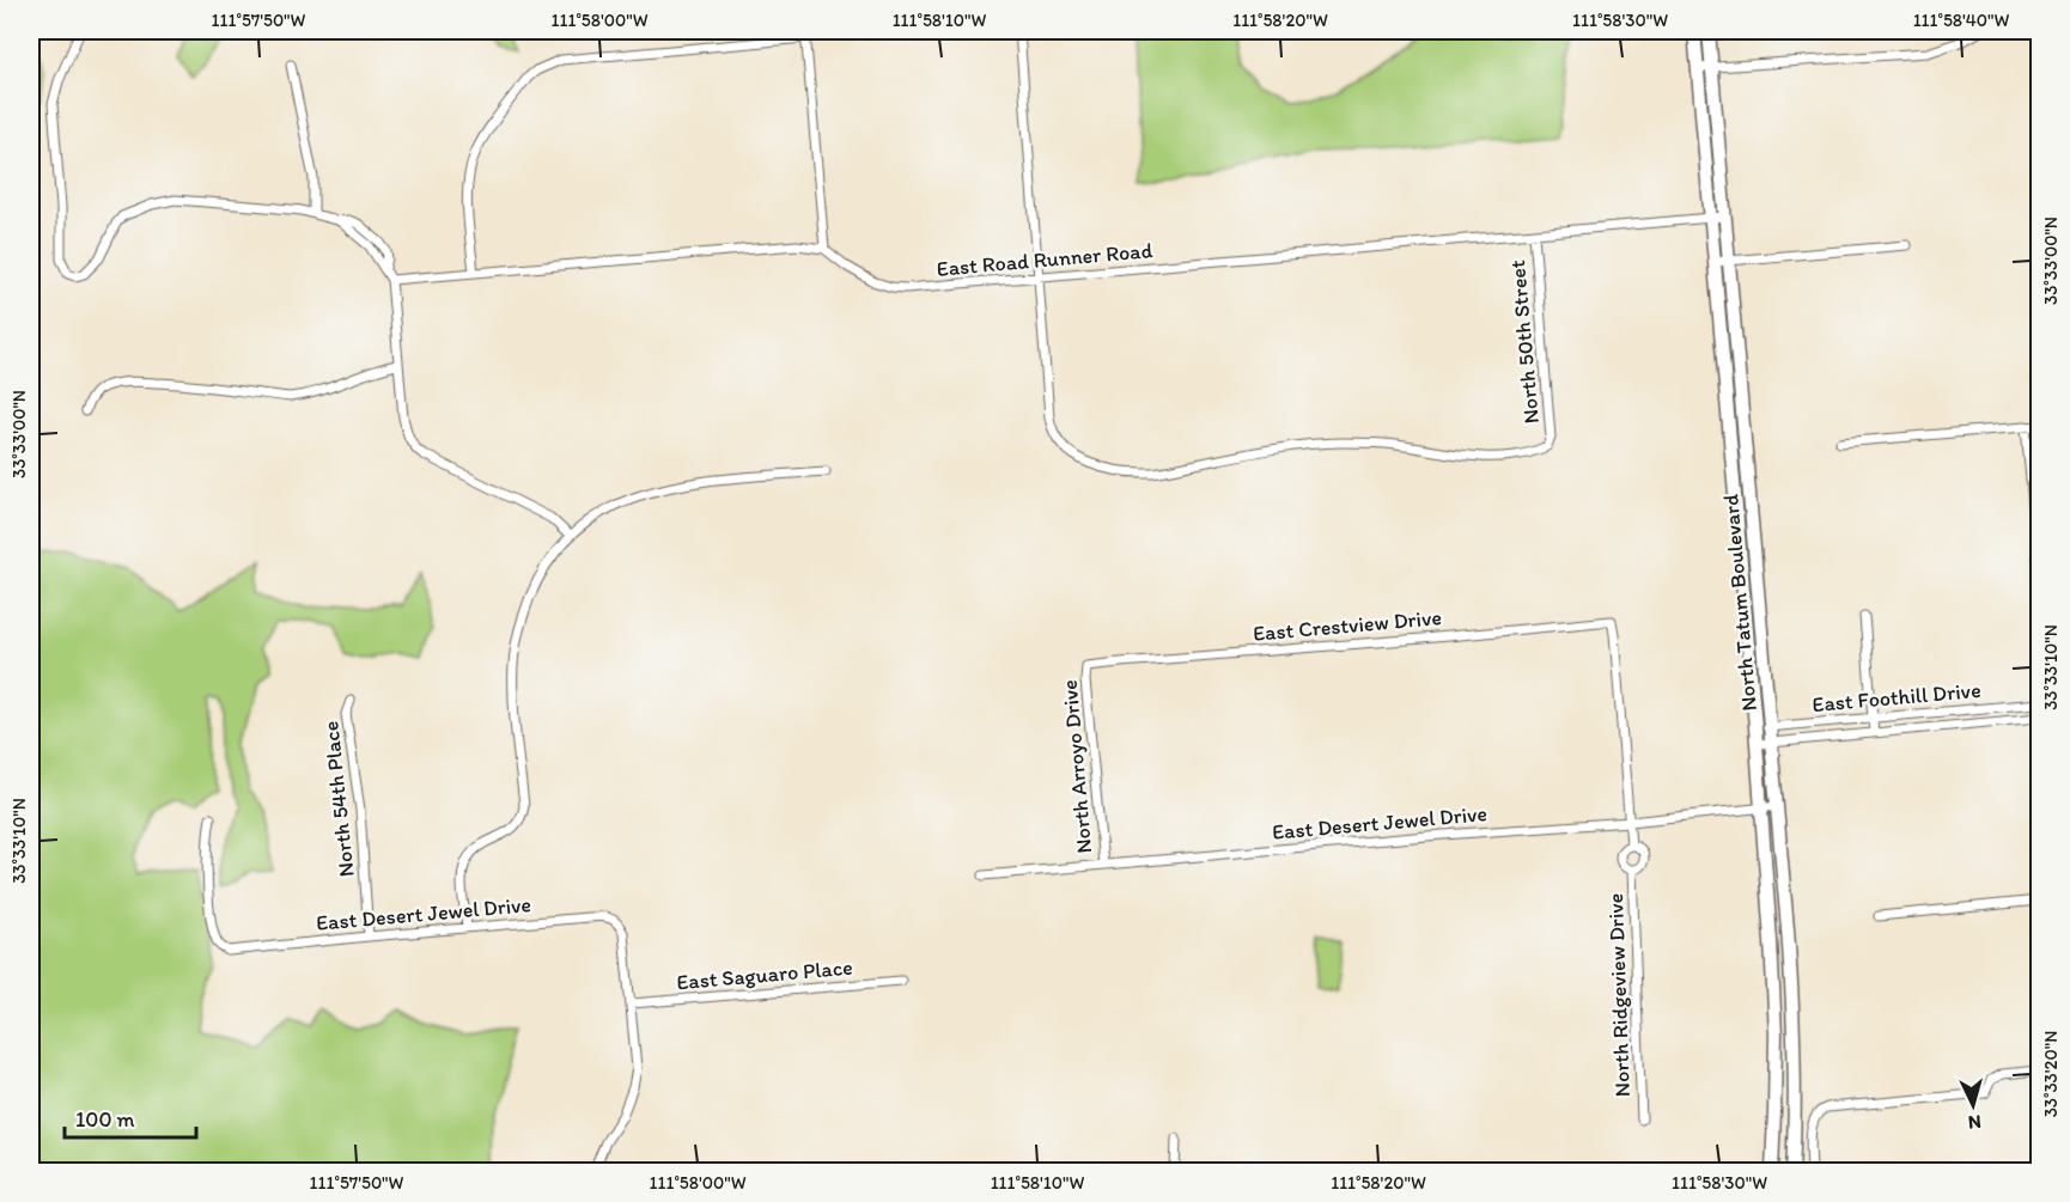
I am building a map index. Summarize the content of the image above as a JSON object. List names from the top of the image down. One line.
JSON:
{"streets":{"main road":["North Tatum Boulevard"],"street":["East Road Runner Road","North 50th Street","East Crestview Drive","East Foothill Drive","North Arroyo Drive","North 54th Place","East Desert Jewel Drive","East Saguaro Place","North Ridgeview Drive"]},"crossings":[["East Road Runner Road","North 50th Street"],["East Road Runner Road","North Tatum Boulevard"],["North Tatum Boulevard","East Foothill Drive"],["North Tatum Boulevard","East Desert Jewel Drive"],["East Crestview Drive","North Arroyo Drive"],["East Crestview Drive","North Ridgeview Drive"],["North Arroyo Drive","East Desert Jewel Drive"],["North 54th Place","East Desert Jewel Drive"],["East Desert Jewel Drive","East Saguaro Place"],["East Desert Jewel Drive","North Ridgeview Drive"]],"scale_bar":"100 m","north":"bottom","coordinates":["111°57'50\"W","111°58'00\"W","111°58'10\"W","111°58'20\"W","111°58'30\"W","111°58'40\"W","33°33'00\"N","33°33'10\"N","33°33'20\"N"]}
